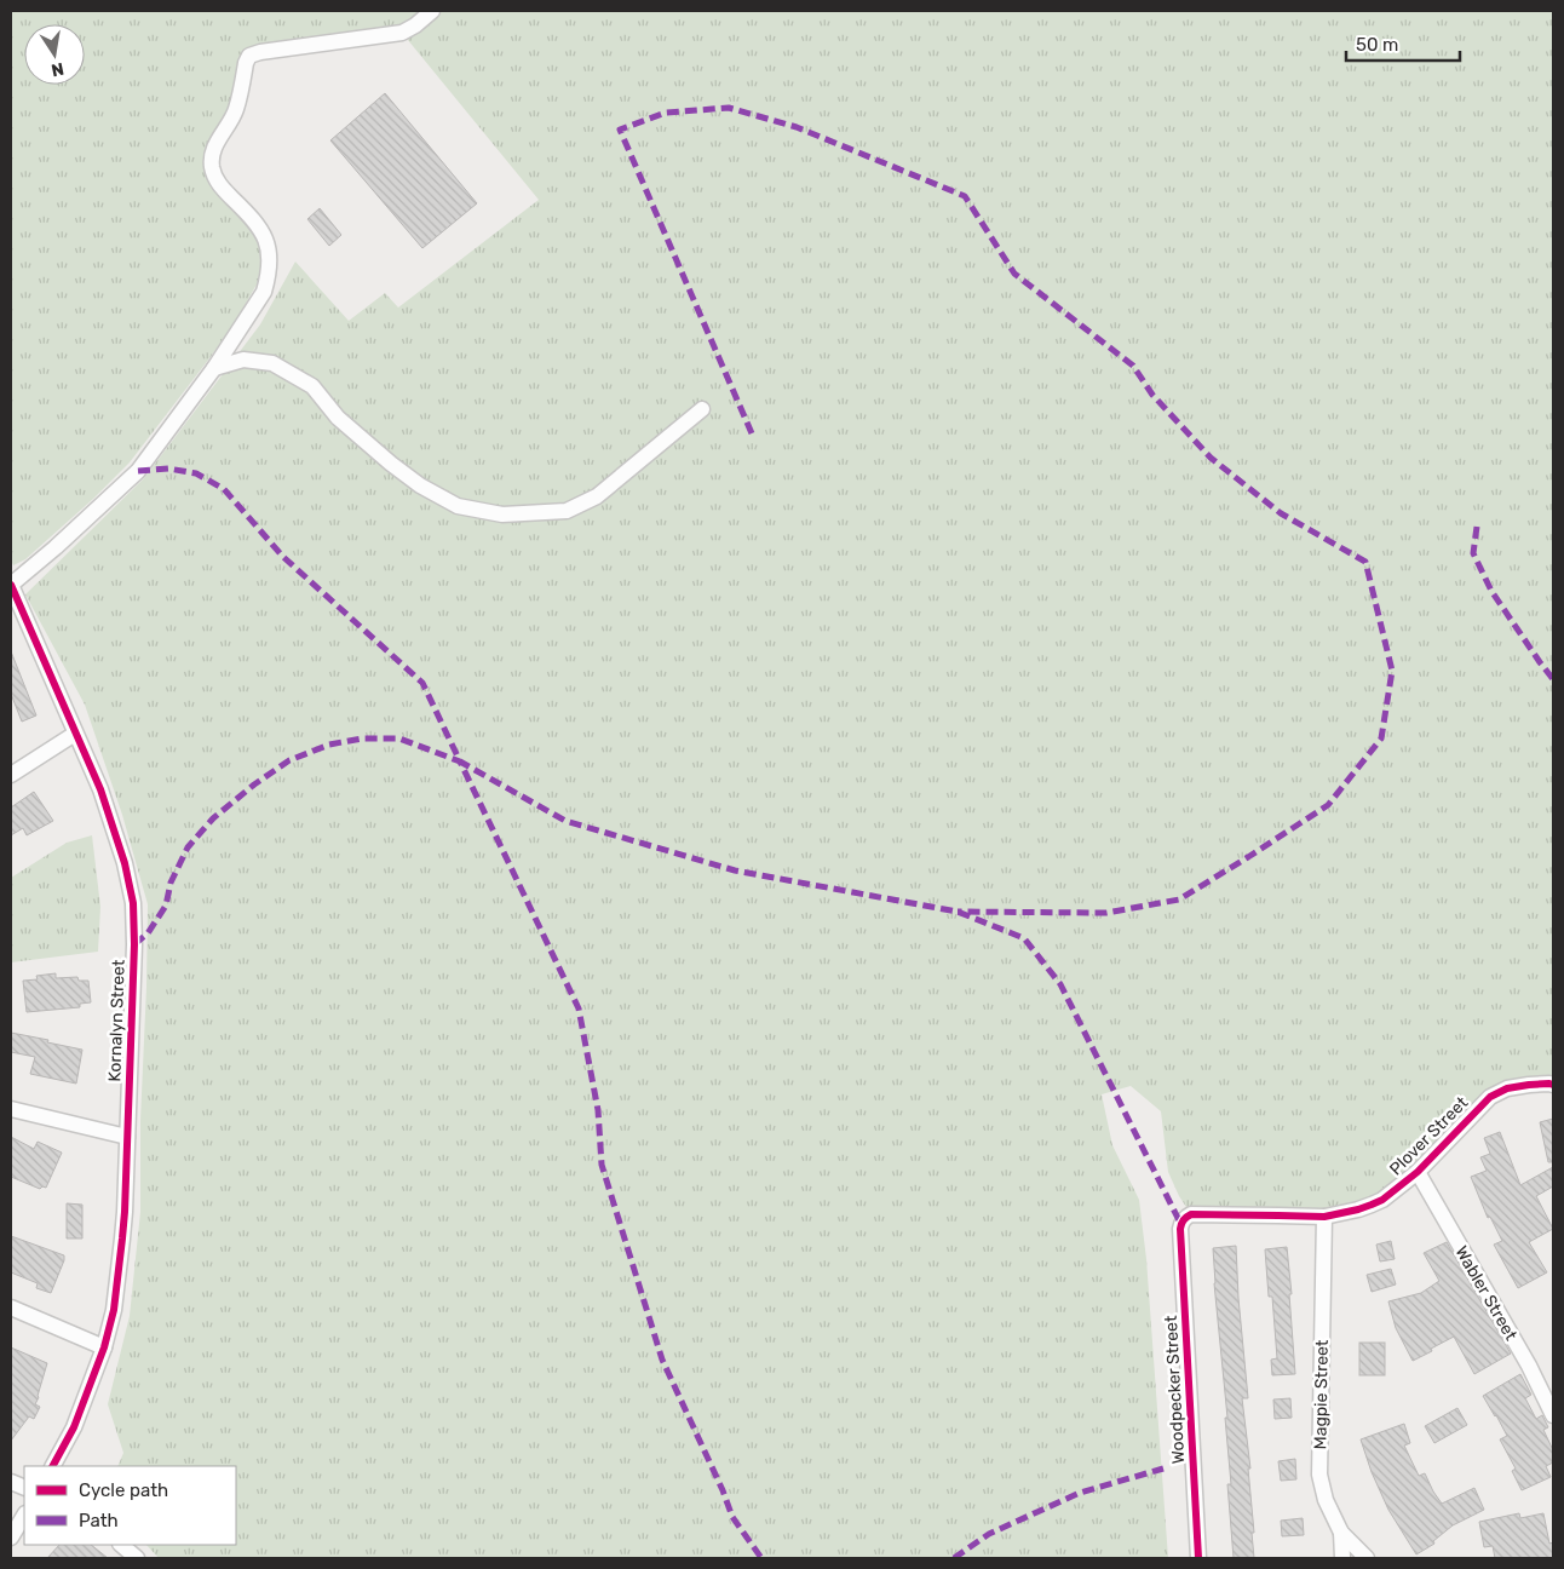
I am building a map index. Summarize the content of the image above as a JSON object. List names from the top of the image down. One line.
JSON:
{"streets":{"street":["Kornalyn Street","Plover Street","Wabler Street","Woodpecker Street","Magpie Street"]},"crossings":[["Plover Street","Wabler Street"],["Plover Street","Woodpecker Street"],["Plover Street","Magpie Street"]],"legend":["Cycle path","Path"],"scale_bar":"50 m","north":"bottom"}
